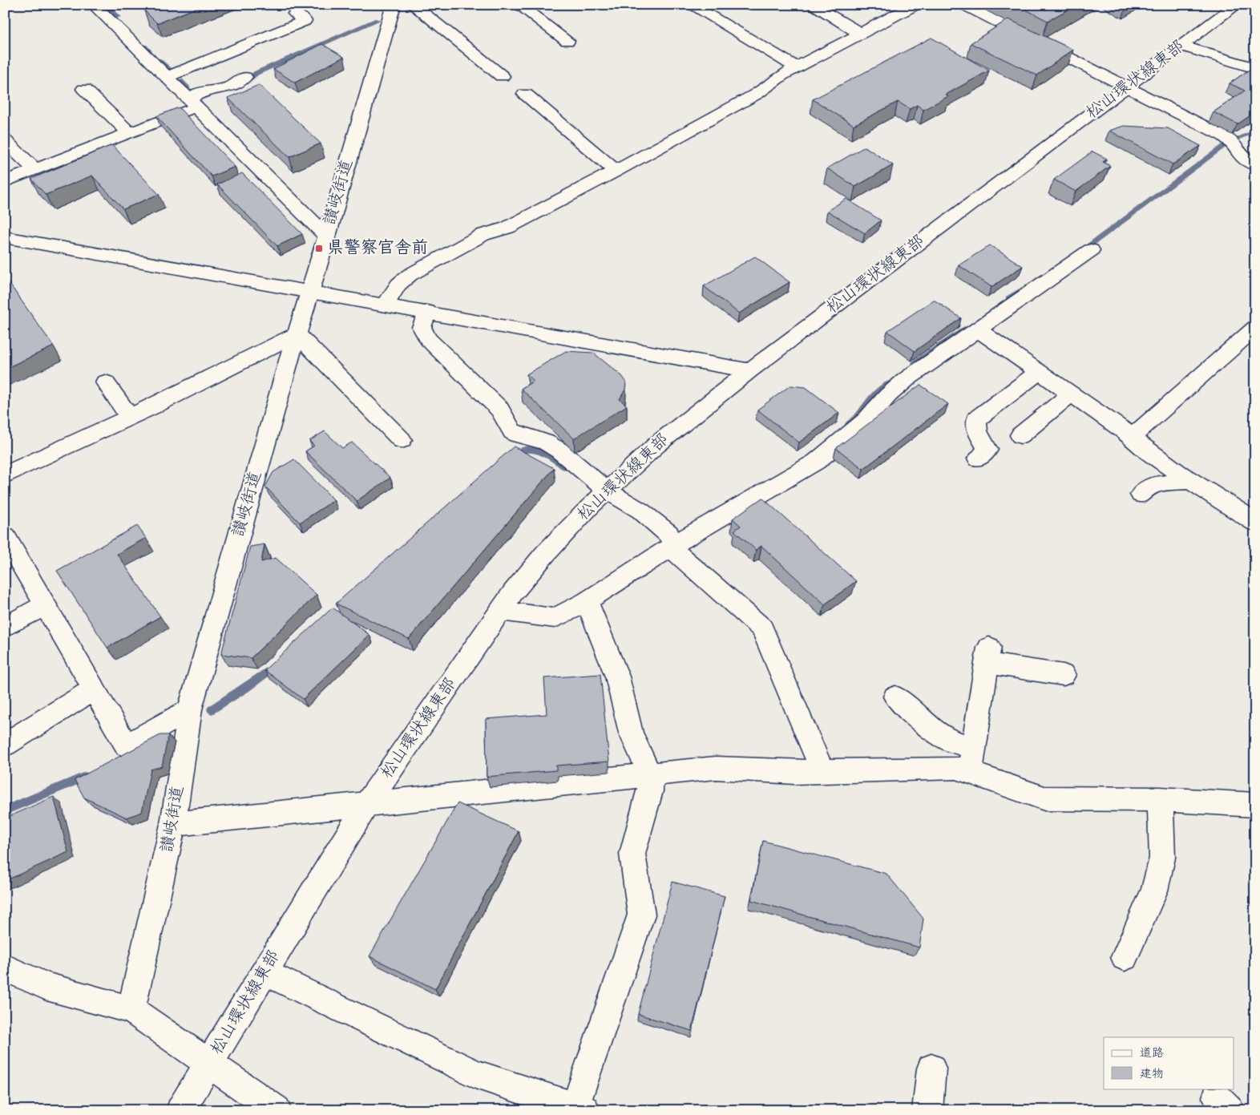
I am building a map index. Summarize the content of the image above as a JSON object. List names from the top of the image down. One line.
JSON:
{"streets":{"street":["松山環状線東部","讃岐街道"]},"places":{"transit":["県警察官舎前"]},"legend":["道路","建物"]}
